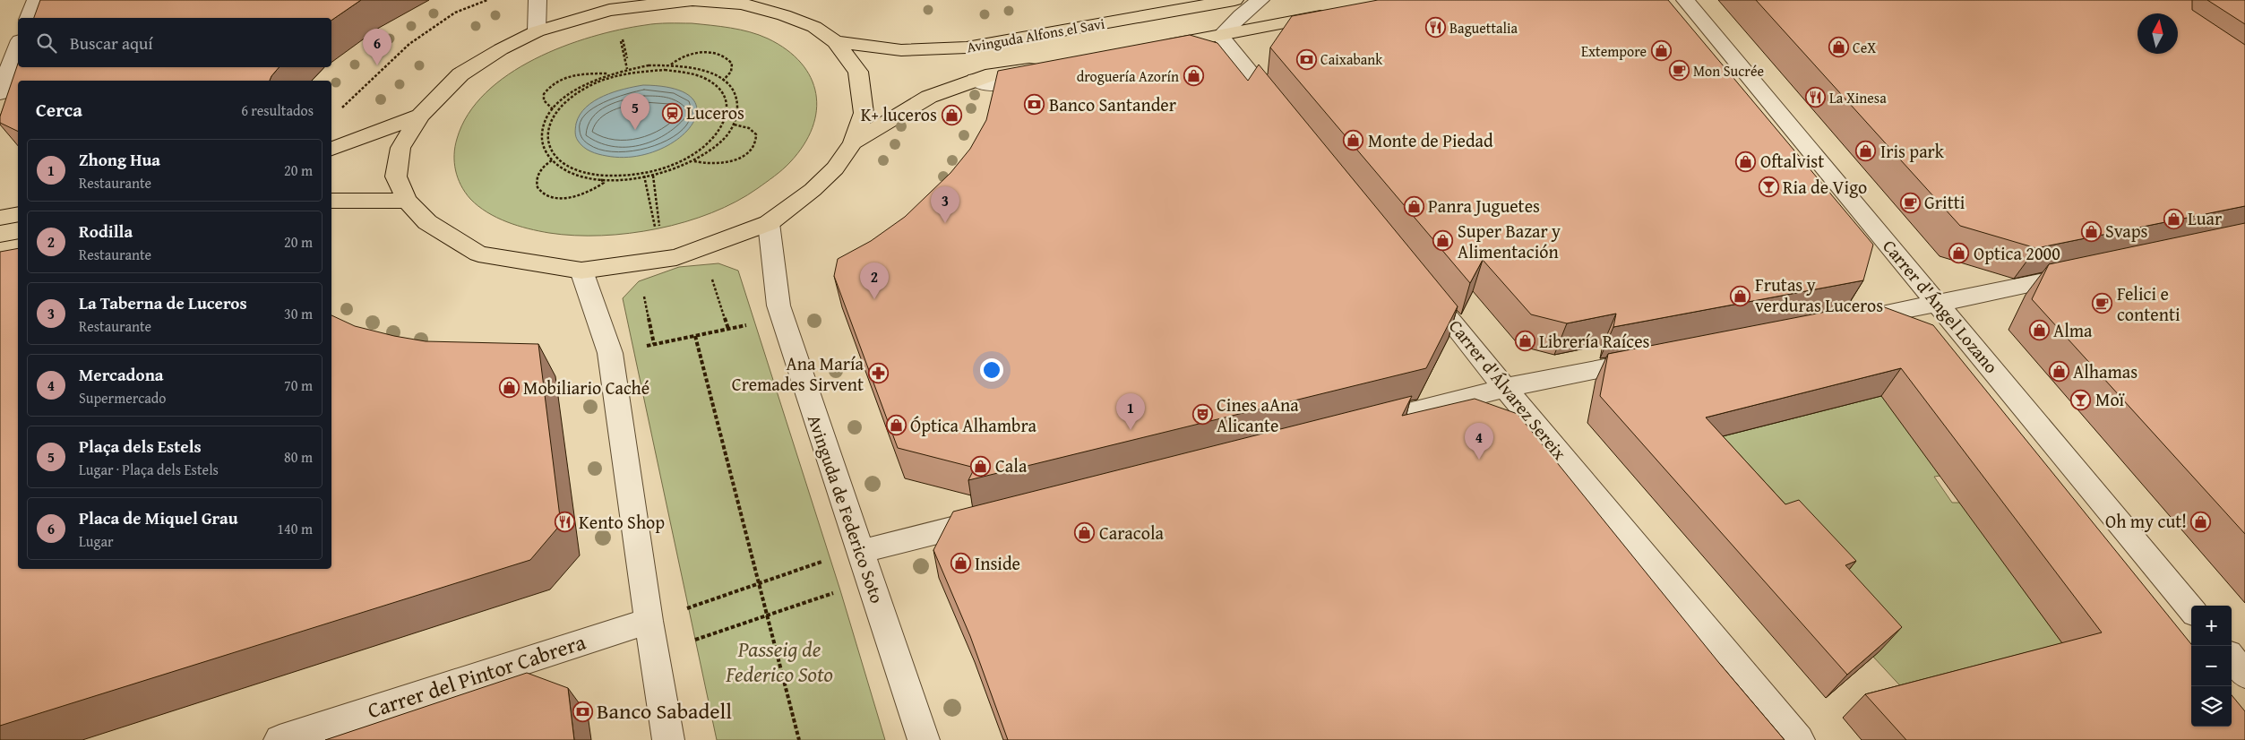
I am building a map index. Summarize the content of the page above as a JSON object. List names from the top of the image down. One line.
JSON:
{"streets":{"main road":["Avinguda Alfons el Savi"],"street":["Carrer d'Ángel Lozano","Carrer d'Álvarez Sereix","Avinguda de Federico Soto","Carrer del Pintor Cabrera"]},"parks":["Passeig de Federico Soto"],"places":{"restaurant":["Baguettalia","La Xinesa","Kento Shop"],"shop":["CeX","Extempore","droguería Azorín","K+ luceros","Monte de Piedad","Iris park","Oftalvist","Panra Juguetes","Luar","Svaps","Super Bazar y Alimentación","Optica 2000","Frutas y verduras Luceros","Alma","Librería Raíces","Alhamas","Mobiliario Caché","Óptica Alhambra","Cala","Oh my cut!","Caracola","Inside"],"bank":["Caixabank","Banco Santander","Banco Sabadell"],"cafe":["Mon Sucrée","Gritti","Felici e contenti"],"station":["Luceros"],"bar":["Ria de Vigo","Moï"],"pharmacy":["Ana María Cremades Sirvent"],"theatre":["Cines aAna Alicante"]},"north":"top","page":{"search":"Buscar aquí","pins":["6","5","3","2","1","4"],"heading":["Cerca","6 resultados"],"list":[{"mark":"1","name":"Zhong Hua","note":"Restaurante","value":"20 m"},{"mark":"2","name":"Rodilla","note":"Restaurante","value":"20 m"},{"mark":"3","name":"La Taberna de Luceros","note":"Restaurante","value":"30 m"},{"mark":"4","name":"Mercadona","note":"Supermercado","value":"70 m"},{"mark":"5","name":"Plaça dels Estels","note":"Lugar · Plaça dels Estels","value":"80 m"},{"mark":"6","name":"Placa de Miquel Grau","note":"Lugar","value":"140 m"}],"map_buttons":["+","−"]}}
